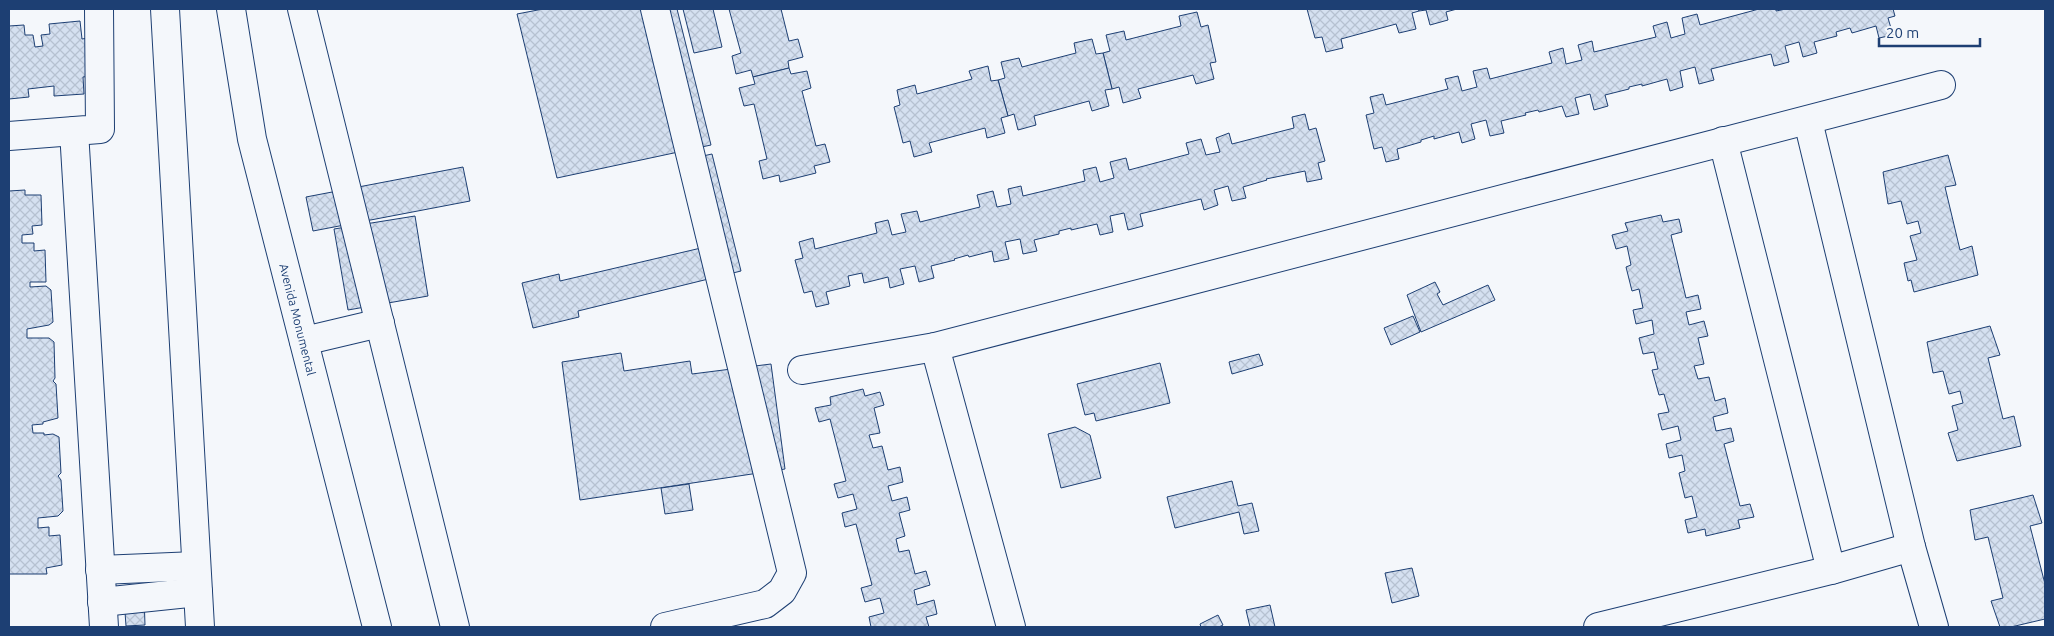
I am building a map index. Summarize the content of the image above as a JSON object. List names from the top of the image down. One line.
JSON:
{"streets":{"street":["Avenida Monumental"]},"scale_bar":"20 m"}
